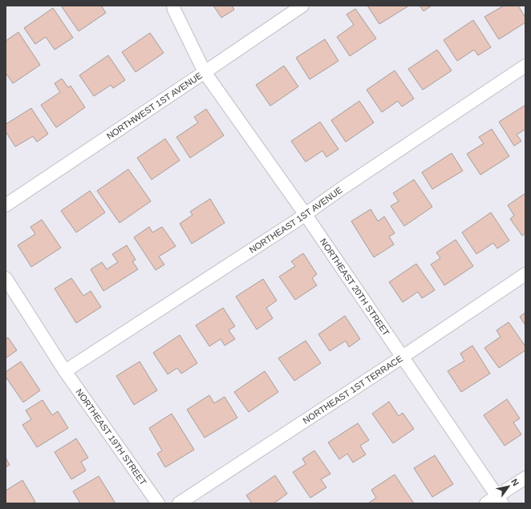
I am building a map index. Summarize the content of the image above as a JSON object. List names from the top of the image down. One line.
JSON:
{"streets":{"street":["NORTHWEST 1ST AVENUE","NORTHEAST 1ST AVENUE","NORTHEAST 20TH STREET","NORTHEAST 1ST TERRACE","NORTHEAST 19TH STREET"]},"crossings":[["NORTHWEST 1ST AVENUE","NORTHEAST 20TH STREET"],["NORTHEAST 1ST AVENUE","NORTHEAST 20TH STREET"],["NORTHEAST 1ST AVENUE","NORTHEAST 19TH STREET"],["NORTHEAST 20TH STREET","NORTHEAST 1ST TERRACE"]],"north":"top right"}
